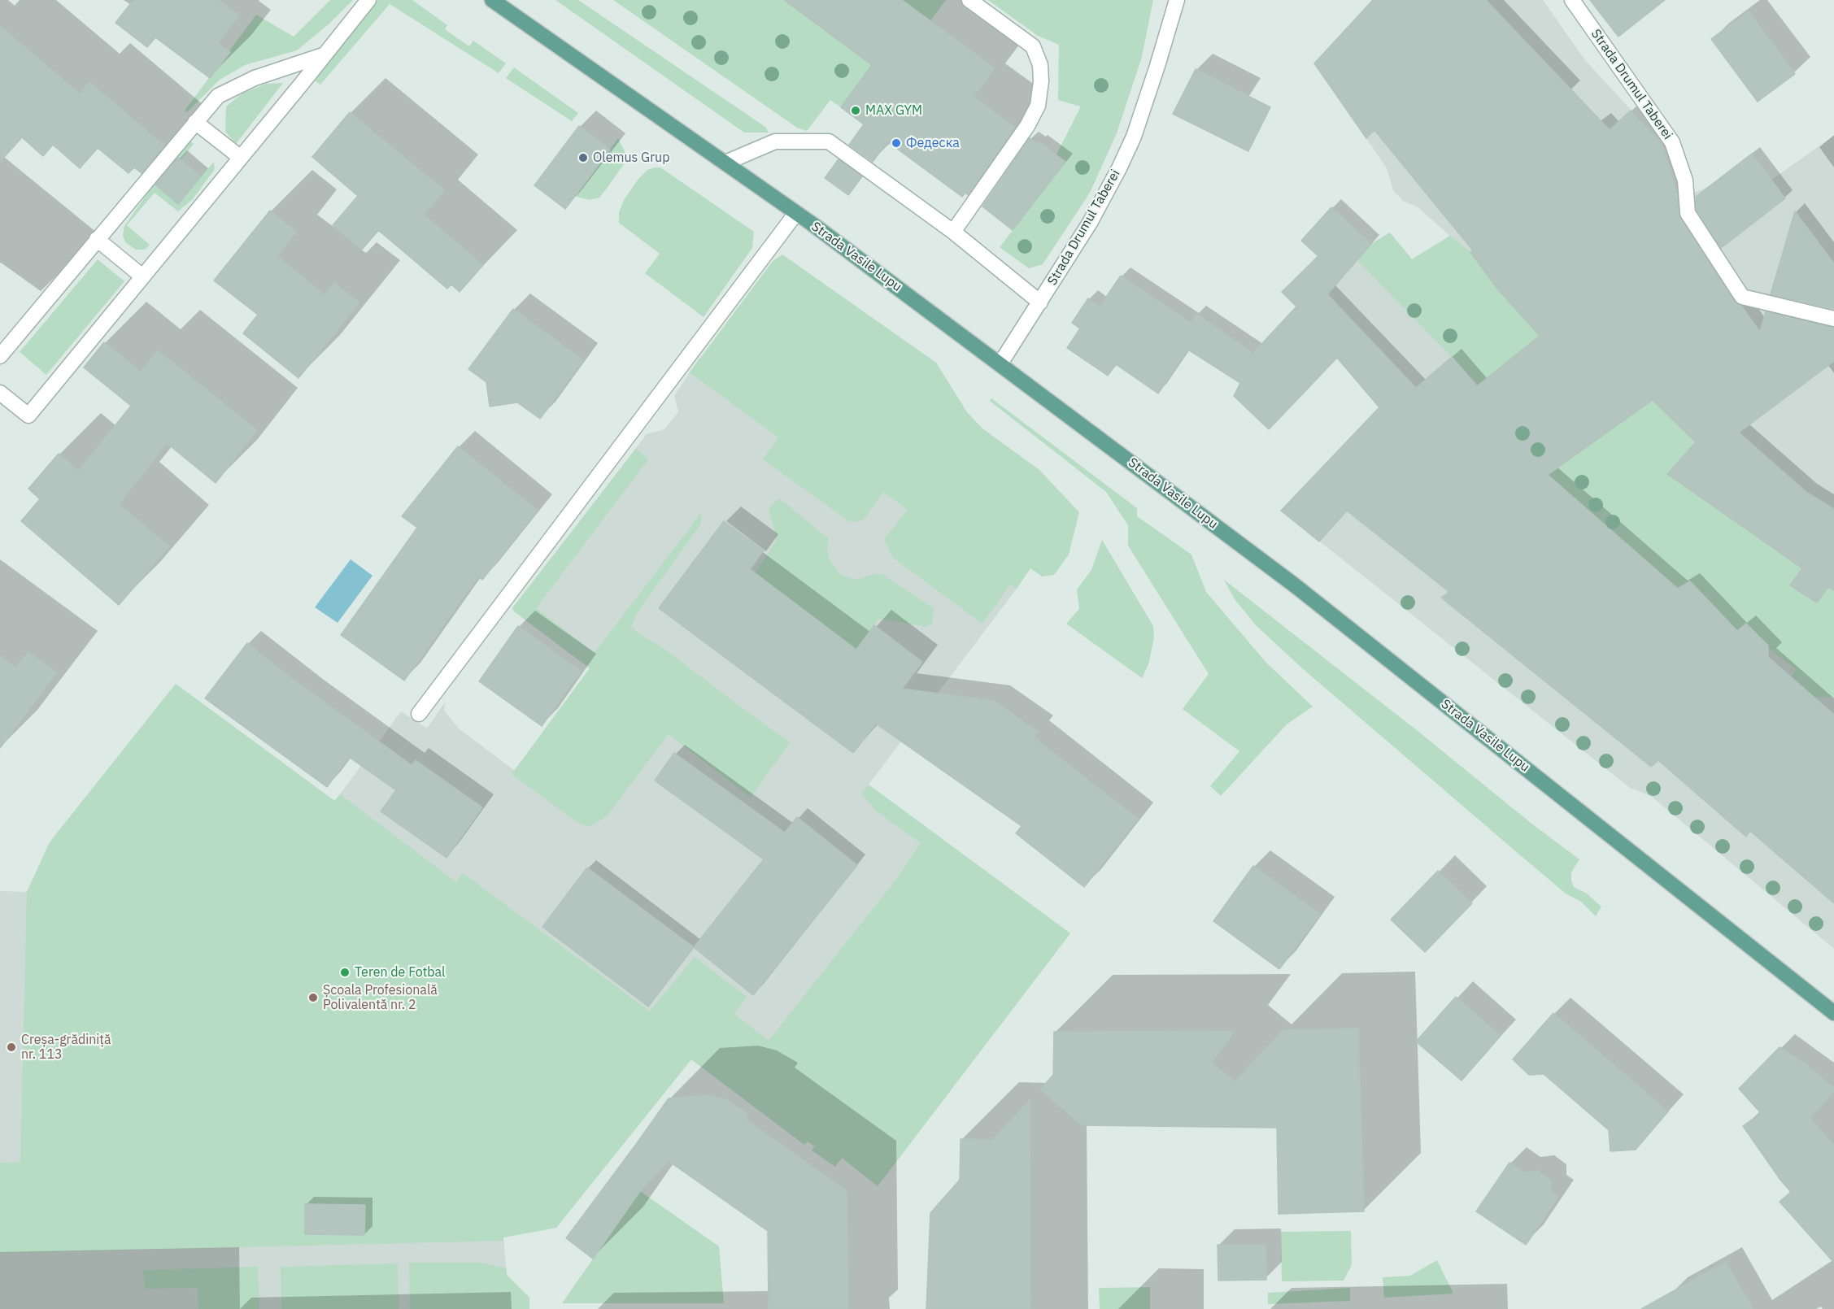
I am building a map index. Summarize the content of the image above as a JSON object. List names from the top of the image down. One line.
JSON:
{"streets":{"main road":["Strada Vasile Lupu"],"street":["Strada Drumul Taberei"]},"crossings":[["Strada Drumul Taberei","Strada Vasile Lupu"]],"places":["MAX GYM","Федеска","Olemus Grup","Teren de Fotbal","Școala Profesională Polivalentă nr. 2","Creșa-grădiniță nr. 113"]}
